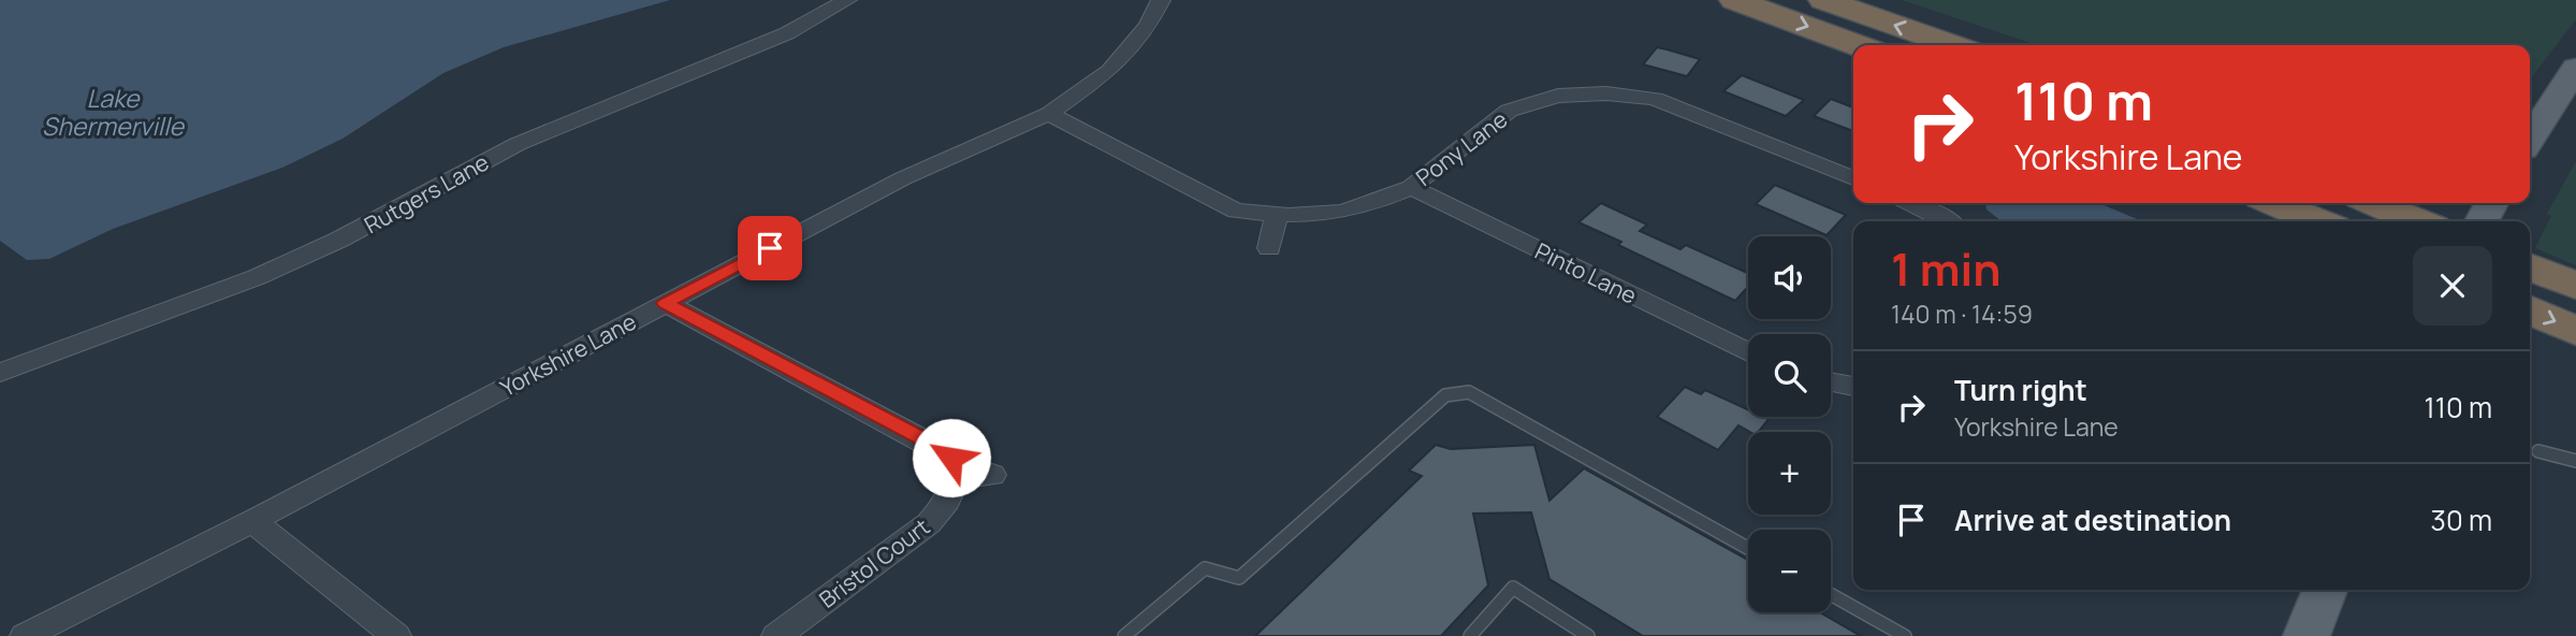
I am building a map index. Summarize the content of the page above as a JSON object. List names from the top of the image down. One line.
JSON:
{"streets":{"street":["Pony Lane","Rutgers Lane","Pinto Lane","Yorkshire Lane","Bristol Court"]},"crossings":[["Pony Lane","Pinto Lane"],["Pony Lane","Yorkshire Lane"]],"water":["Lake Shermerville"],"page":{"turn":["110 m","Yorkshire Lane"],"heading":["1 min","140 m · 14:59"],"map_buttons":["+","−"],"list":[{"name":"Turn right","note":"Yorkshire Lane","value":"110 m"},{"name":"Arrive at destination","value":"30 m"}]}}
